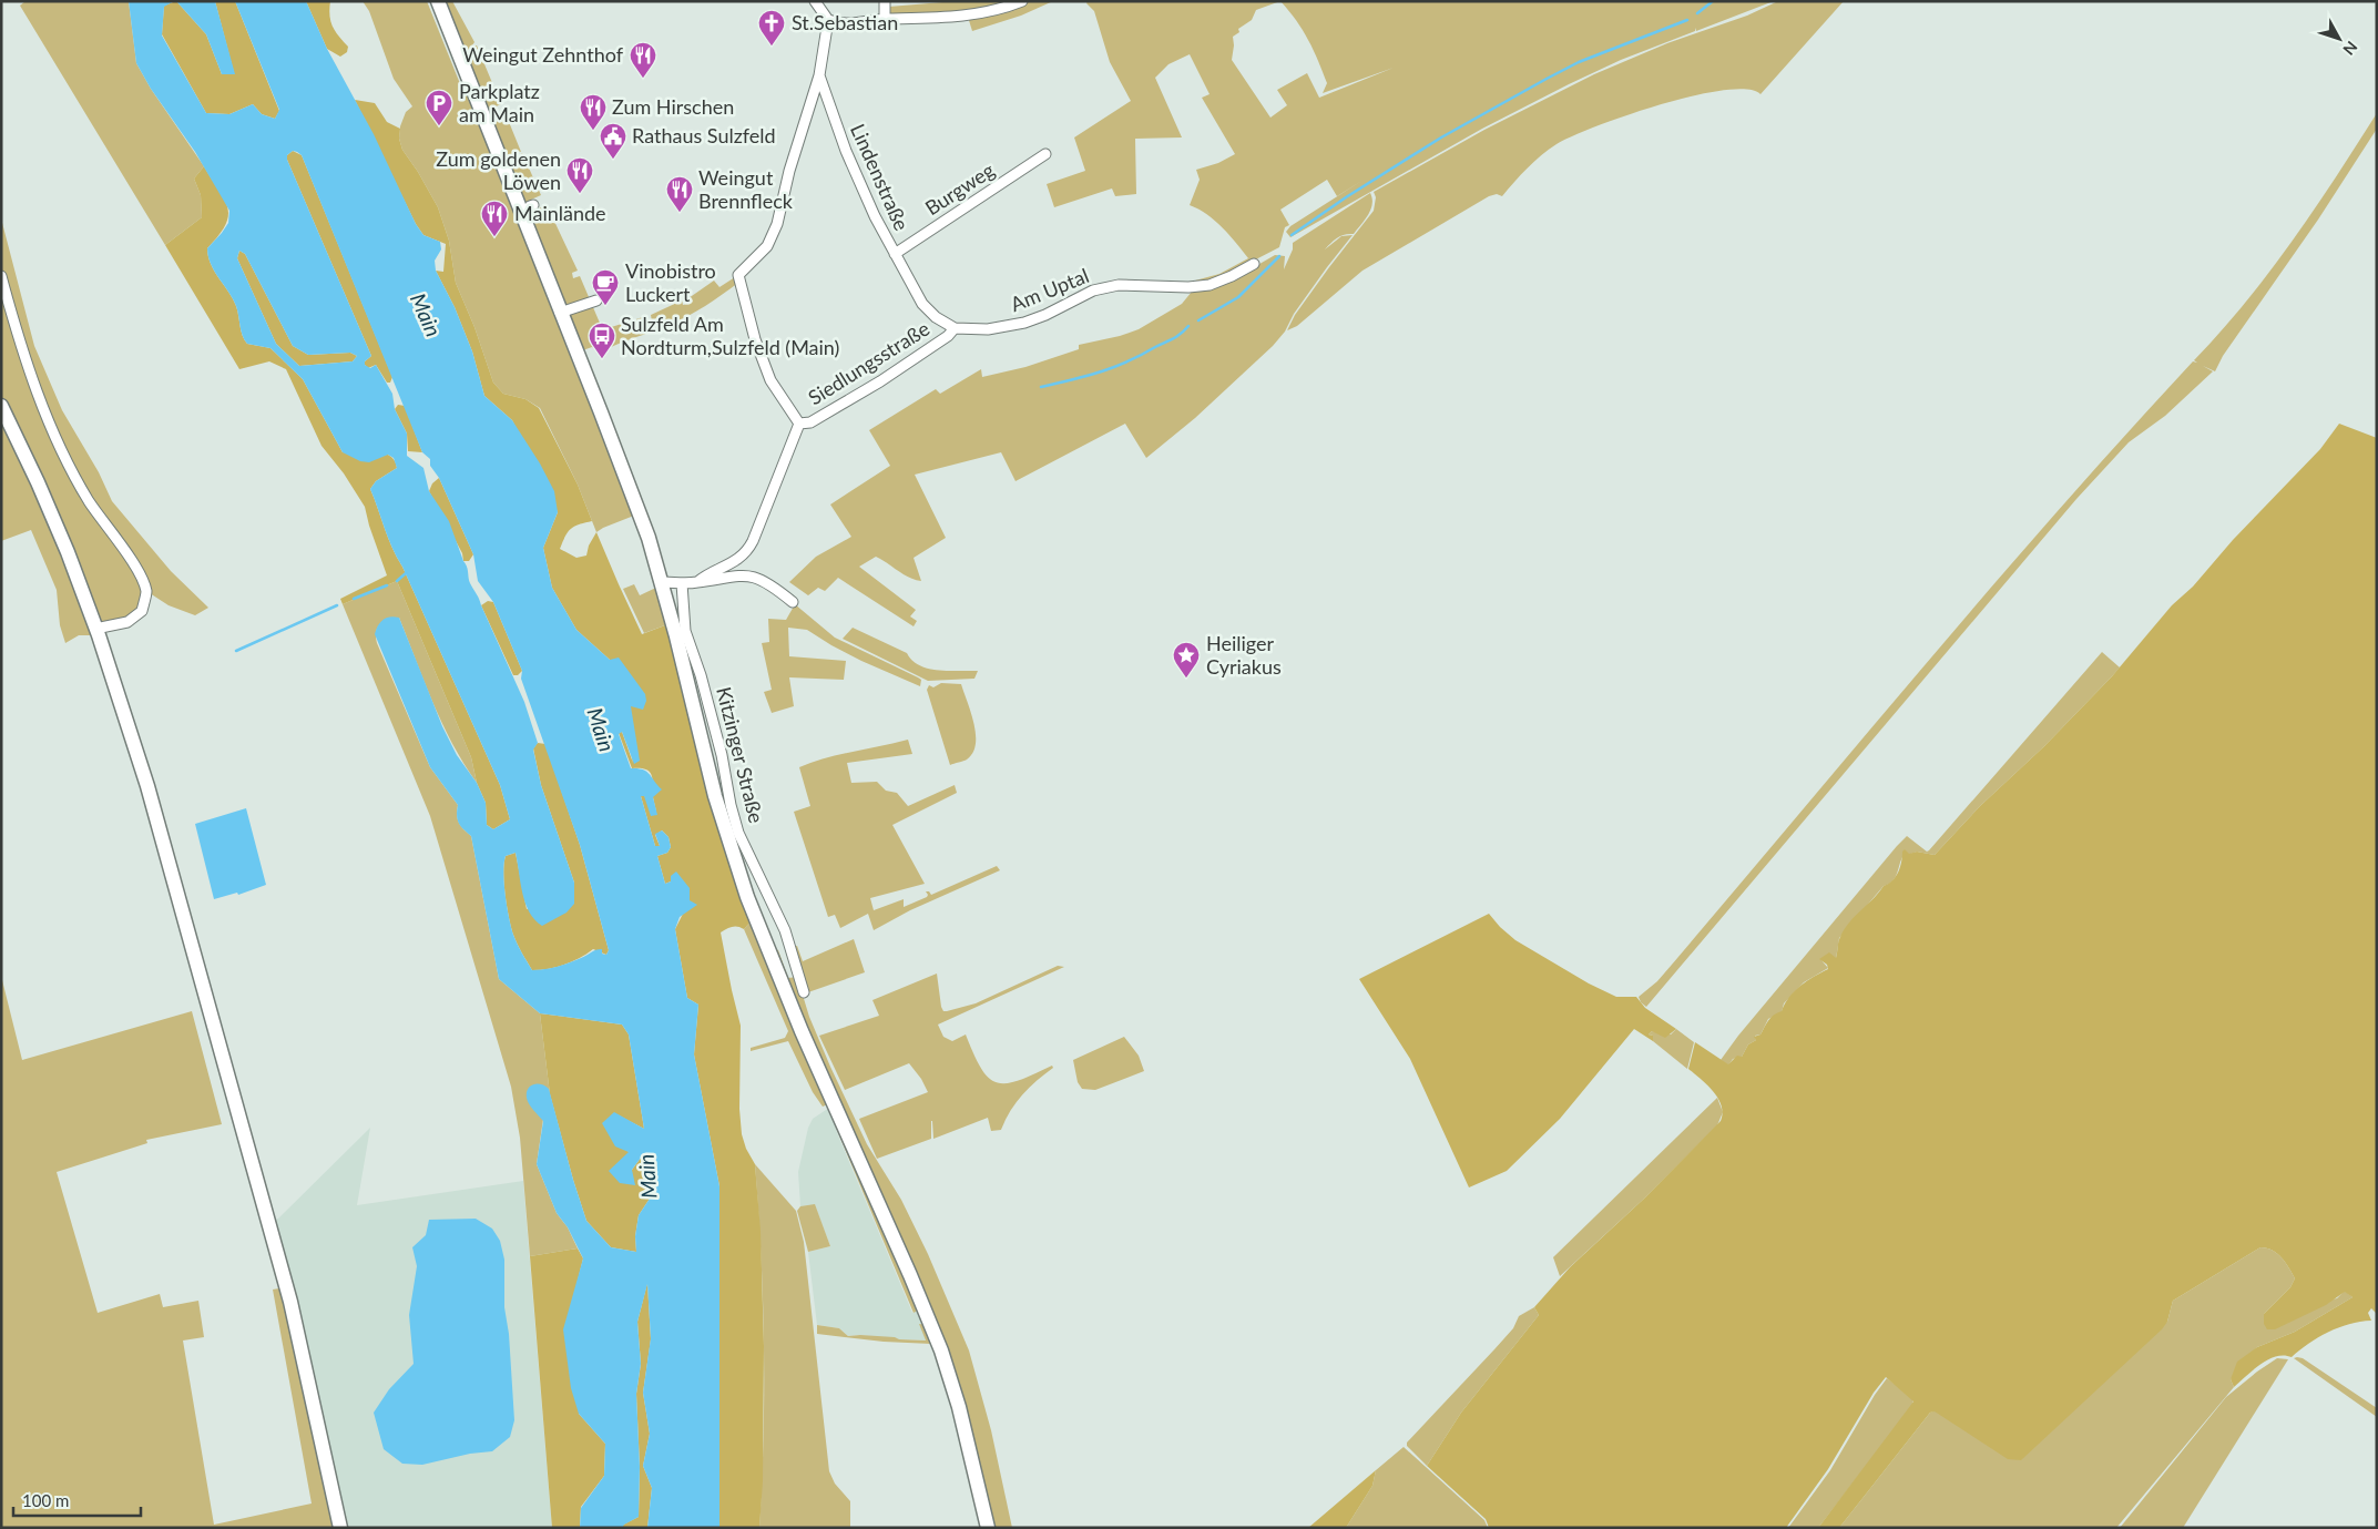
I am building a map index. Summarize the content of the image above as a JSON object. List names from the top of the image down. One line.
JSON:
{"streets":{"street":["Lindenstraße","Burgweg","Am Uptal","Siedlungsstraße","Kitzinger Straße"]},"crossings":[["Lindenstraße","Burgweg"],["Lindenstraße","Am Uptal"],["Lindenstraße","Siedlungsstraße"],["Am Uptal","Siedlungsstraße"]],"water":["Main"],"places":{"church":["St.Sebastian"],"restaurant":["Weingut Zehnthof","Zum Hirschen","Zum goldenen Löwen","Weingut Brennfleck","Mainlände"],"parking":["Parkplatz am Main"],"public building":["Rathaus Sulzfeld"],"cafe":["Vinobistro Luckert"],"bus stop":["Sulzfeld Am Nordturm,Sulzfeld (Main)"],"place":["Heiliger Cyriakus"]},"scale_bar":"100 m","north":"bottom right"}
